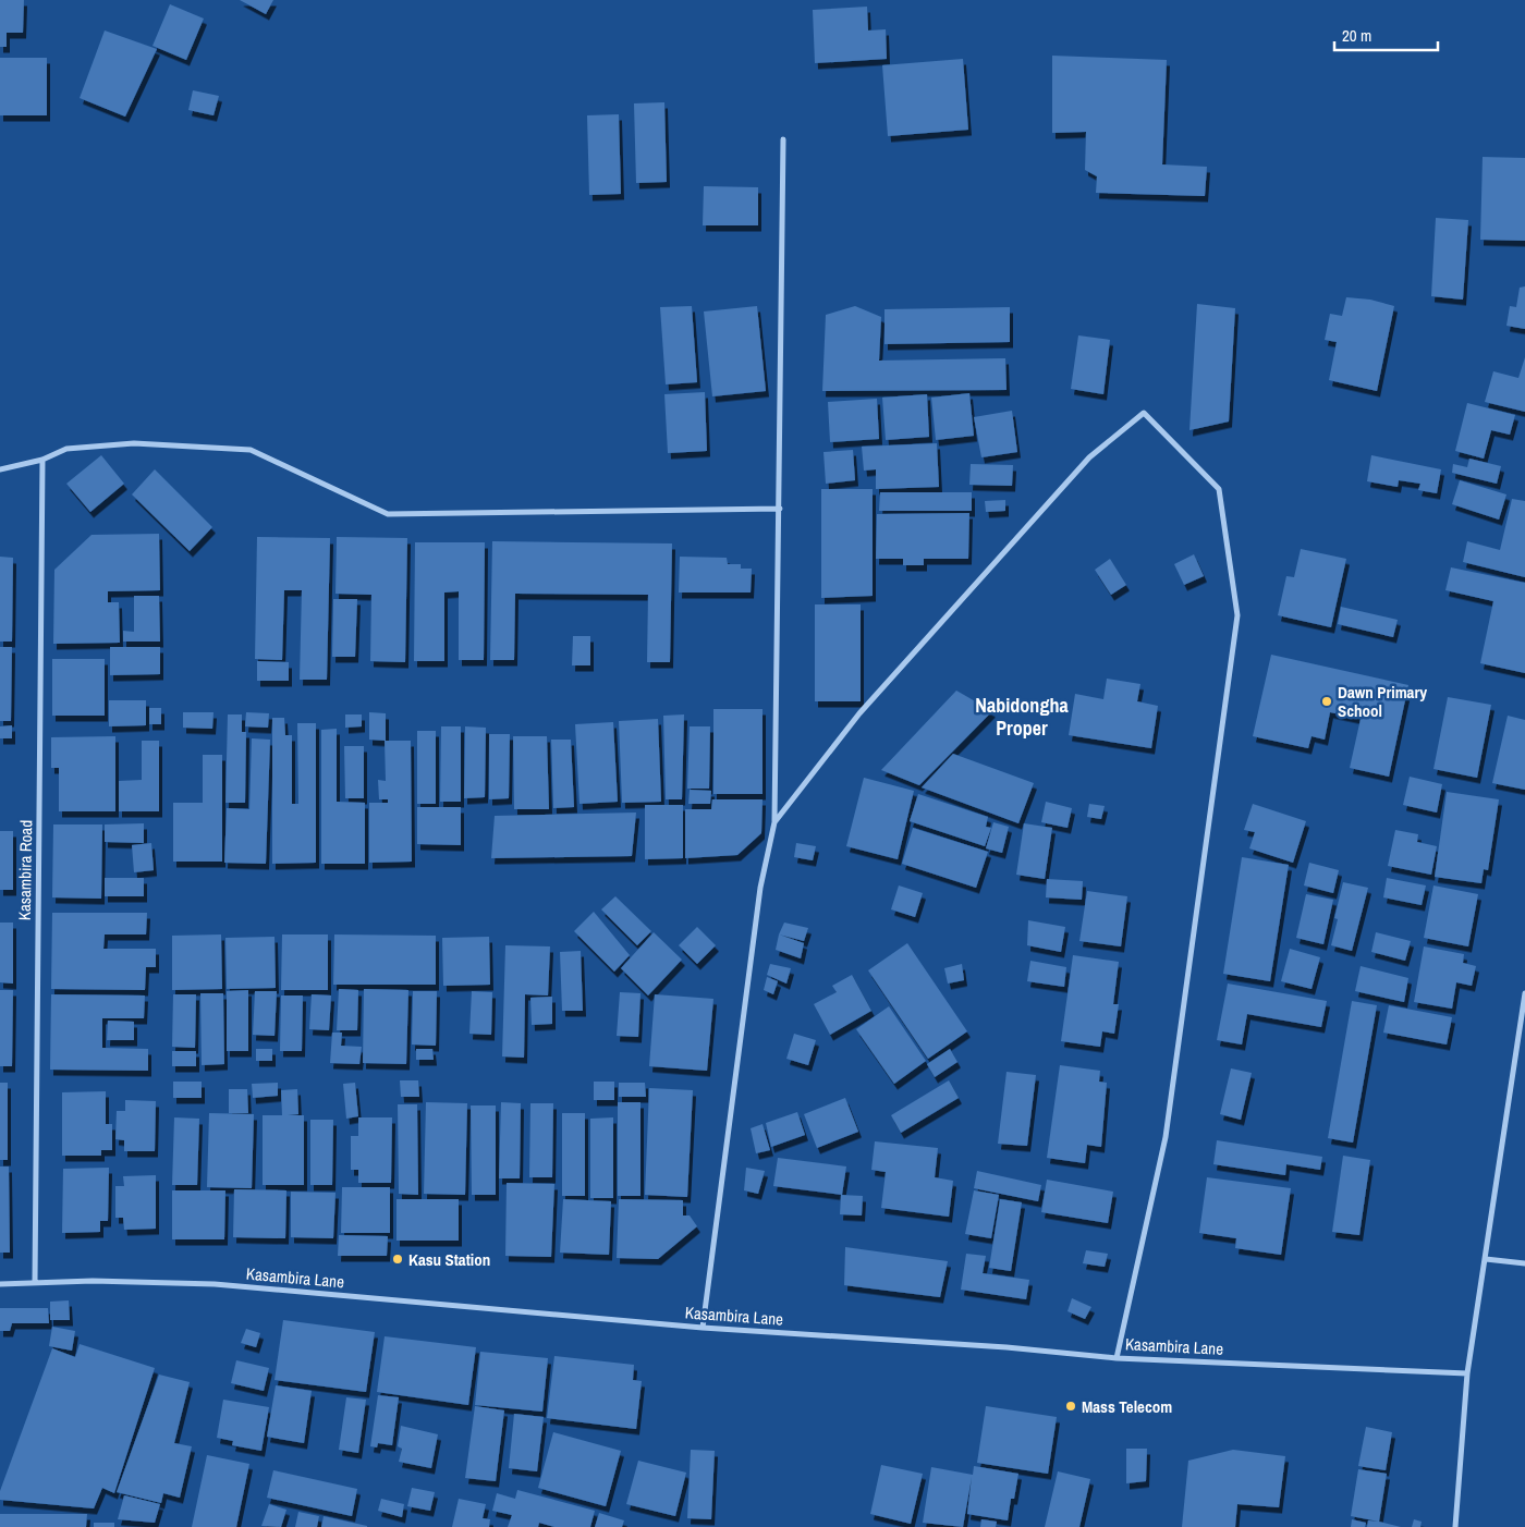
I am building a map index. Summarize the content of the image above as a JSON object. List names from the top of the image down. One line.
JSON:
{"streets":{"street":["Kasambira Road","Kasambira Lane"]},"crossings":[["Kasambira Road","Kasambira Lane"]],"districts":["Nabidongha Proper"],"places":["Dawn Primary School","Kasu Station","Mass Telecom"],"scale_bar":"20 m"}
